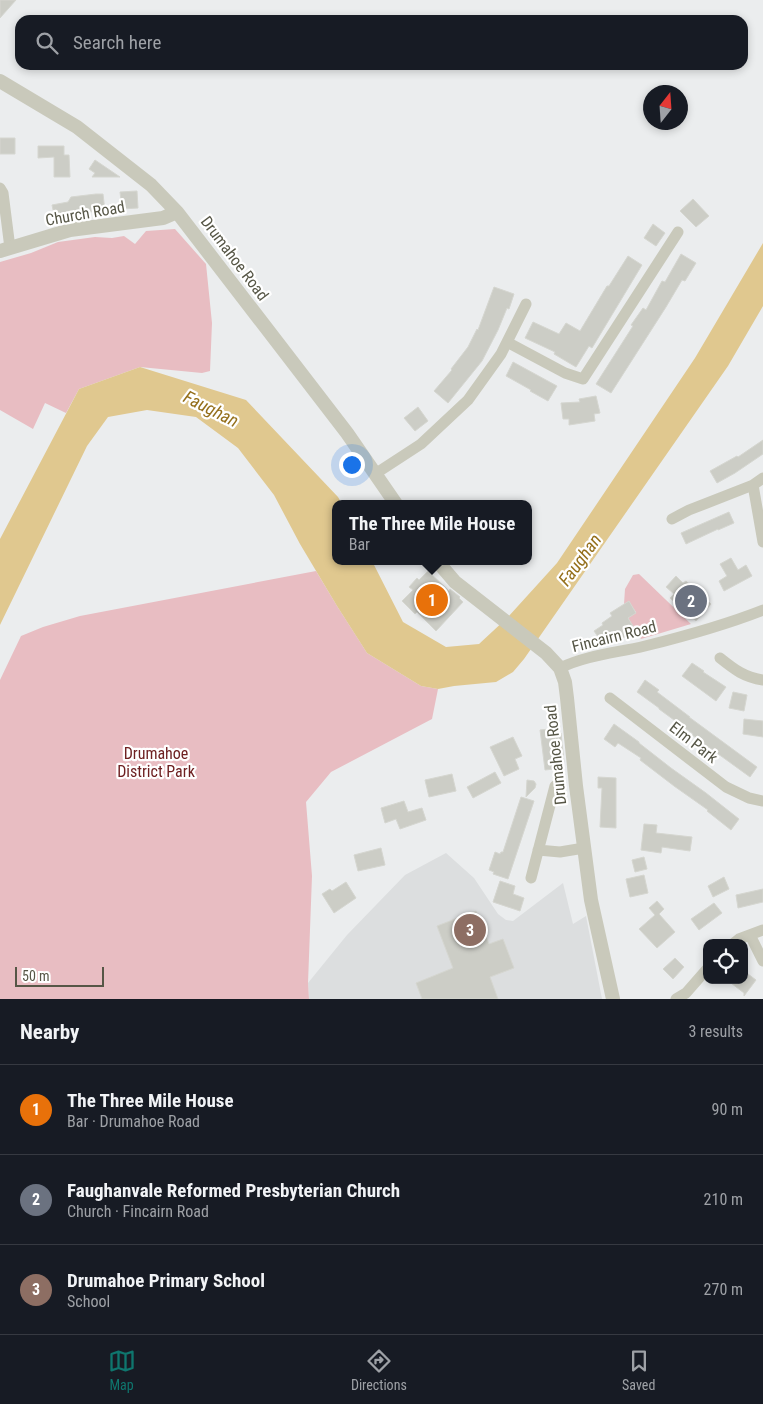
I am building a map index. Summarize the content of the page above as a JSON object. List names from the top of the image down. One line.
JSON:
{"streets":{"street":["Church Road","Drumahoe Road","Fincairn Road","Elm Park"]},"crossings":[["Church Road","Drumahoe Road"],["Drumahoe Road","Fincairn Road"]],"water":["Faughan"],"parks":["Drumahoe District Park"],"scale_bar":"50 m","north":"top","page":{"search":"Search here","popup":["The Three Mile House","Bar"],"pins":["1","2","3"],"scale":"50 m","heading":["Nearby","3 results"],"list":[{"mark":"1","name":"The Three Mile House","note":"Bar · Drumahoe Road","value":"90 m"},{"mark":"2","name":"Faughanvale Reformed Presbyterian Church","note":"Church · Fincairn Road","value":"210 m"},{"mark":"3","name":"Drumahoe Primary School","note":"School","value":"270 m"}],"nav":["Map","Directions","Saved"]}}
